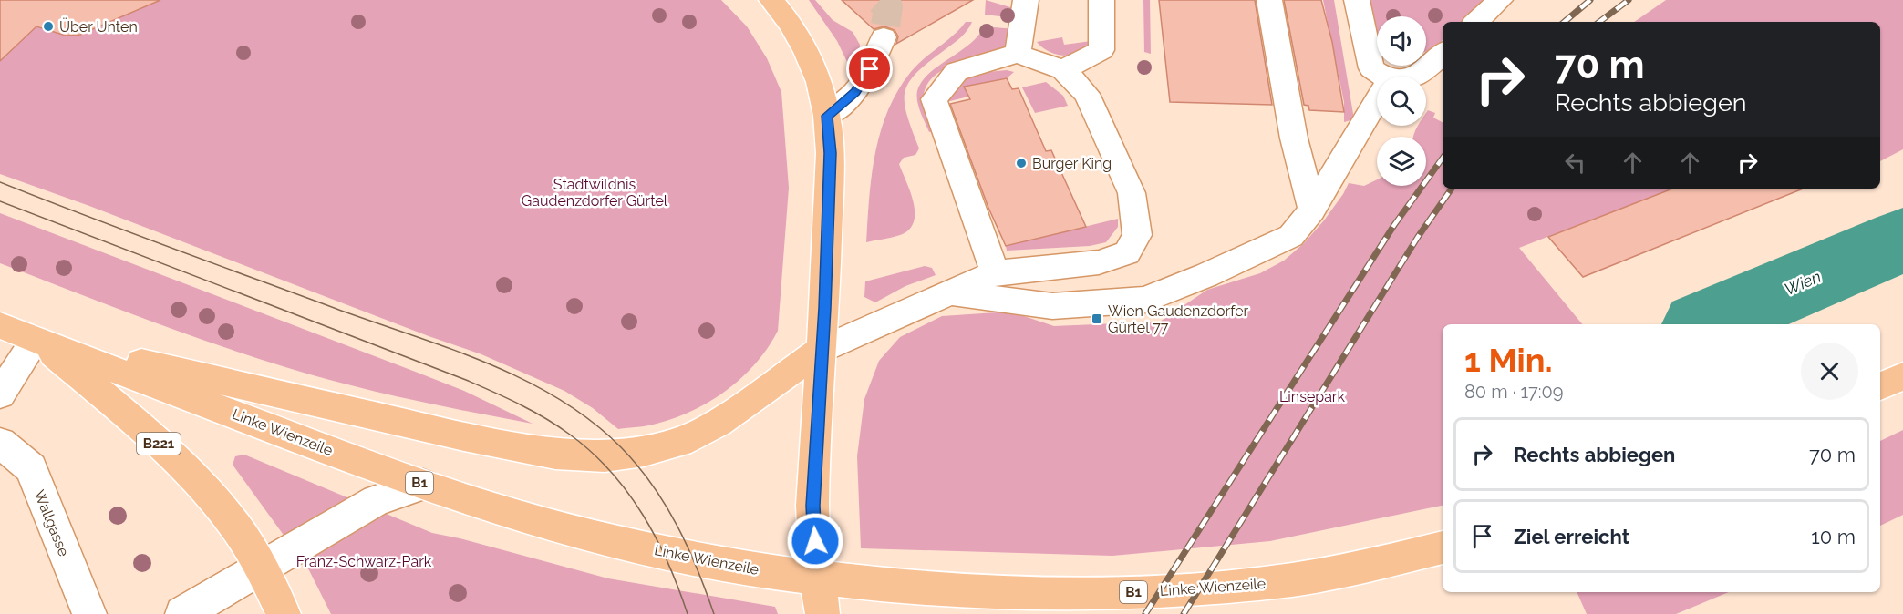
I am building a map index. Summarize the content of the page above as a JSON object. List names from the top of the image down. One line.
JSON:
{"streets":{"main road":["Linke Wienzeile","B221","B1"],"street":["Wallgasse"]},"crossings":[["Linke Wienzeile","B221"]],"water":["Wien"],"parks":["Stadtwildnis Gaudenzdorfer Gürtel","Linsepark","Franz-Schwarz-Park"],"places":{"other":["Über Unten","Burger King"],"transit":["Wien Gaudenzdorfer Gürtel 77"]},"page":{"turn":["70 m","Rechts abbiegen"],"heading":["1 Min.","80 m · 17:09"],"list":[{"name":"Rechts abbiegen","value":"70 m"},{"name":"Ziel erreicht","value":"10 m"}]}}
